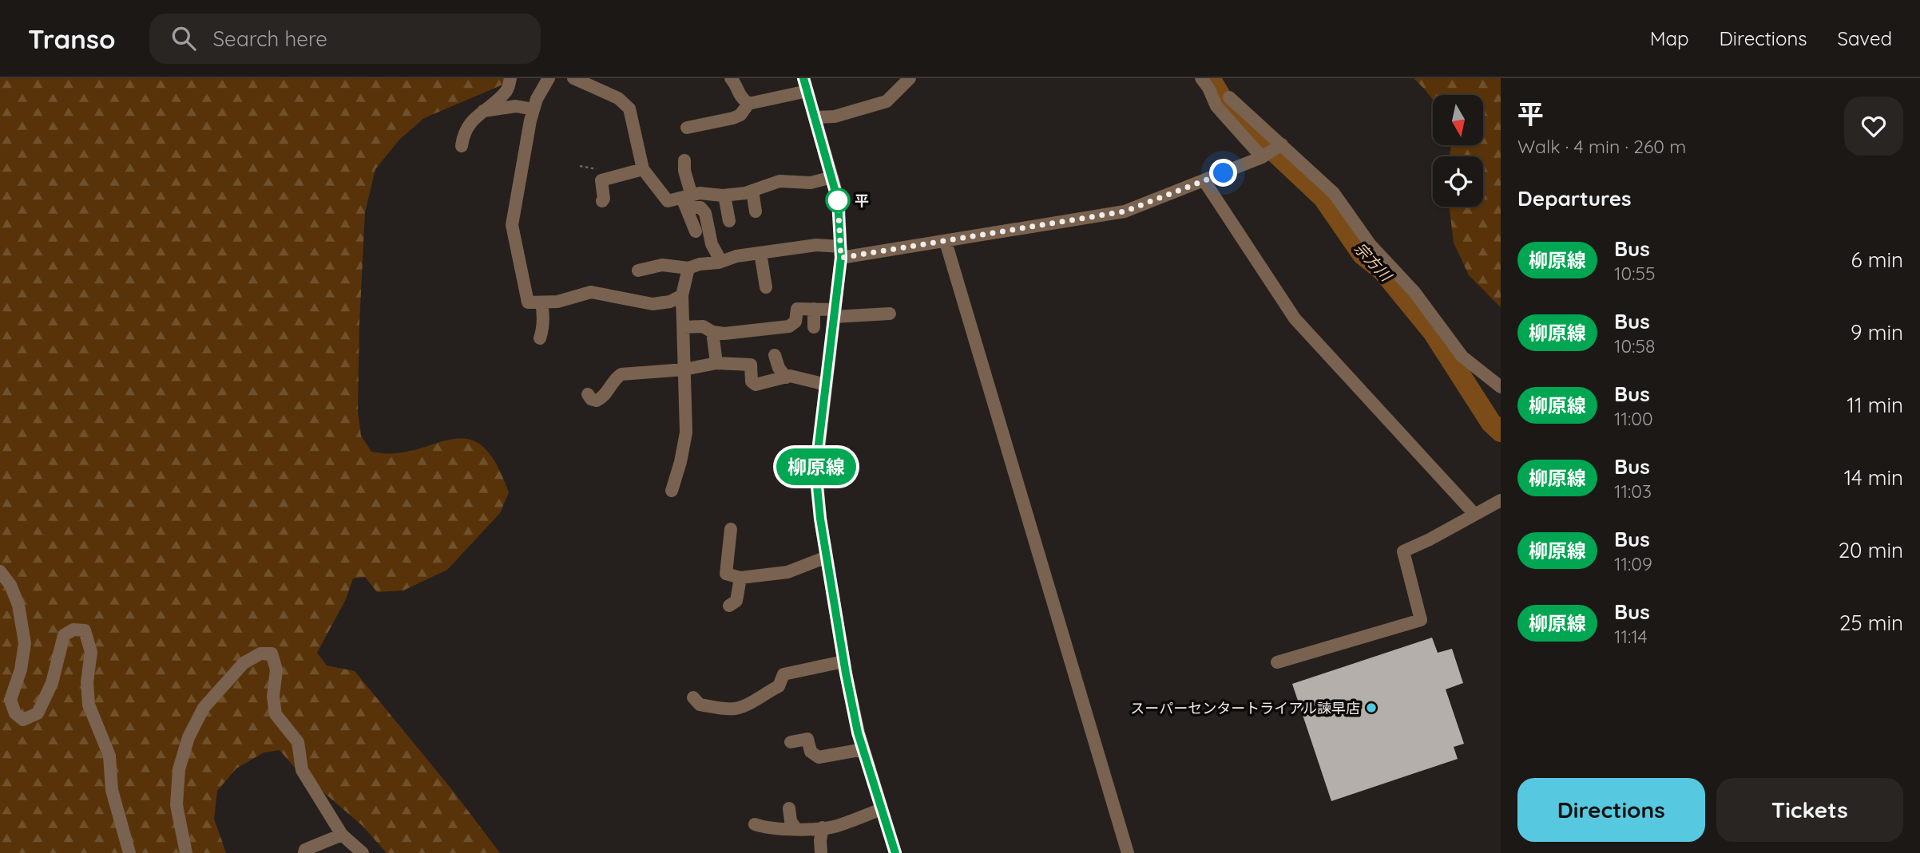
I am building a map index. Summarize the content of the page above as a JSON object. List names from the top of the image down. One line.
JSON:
{"water":["宗方川"],"places":["平","スーパーセンタートライアル諫早店"],"lines":["bus line 柳原線"],"north":"bottom","page":{"header":"Transo","search":"Search here","nav":["Map","Directions","Saved"],"on_map":"柳原線","heading":[["平","Walk · 4 min · 260 m"],"Departures"],"list":[{"mark":"柳原線","name":"Bus","note":"10:55","value":"6 min"},{"mark":"柳原線","name":"Bus","note":"10:58","value":"9 min"},{"mark":"柳原線","name":"Bus","note":"11:00","value":"11 min"},{"mark":"柳原線","name":"Bus","note":"11:03","value":"14 min"},{"mark":"柳原線","name":"Bus","note":"11:09","value":"20 min"},{"mark":"柳原線","name":"Bus","note":"11:14","value":"25 min"}],"buttons":["Directions","Tickets"]}}
